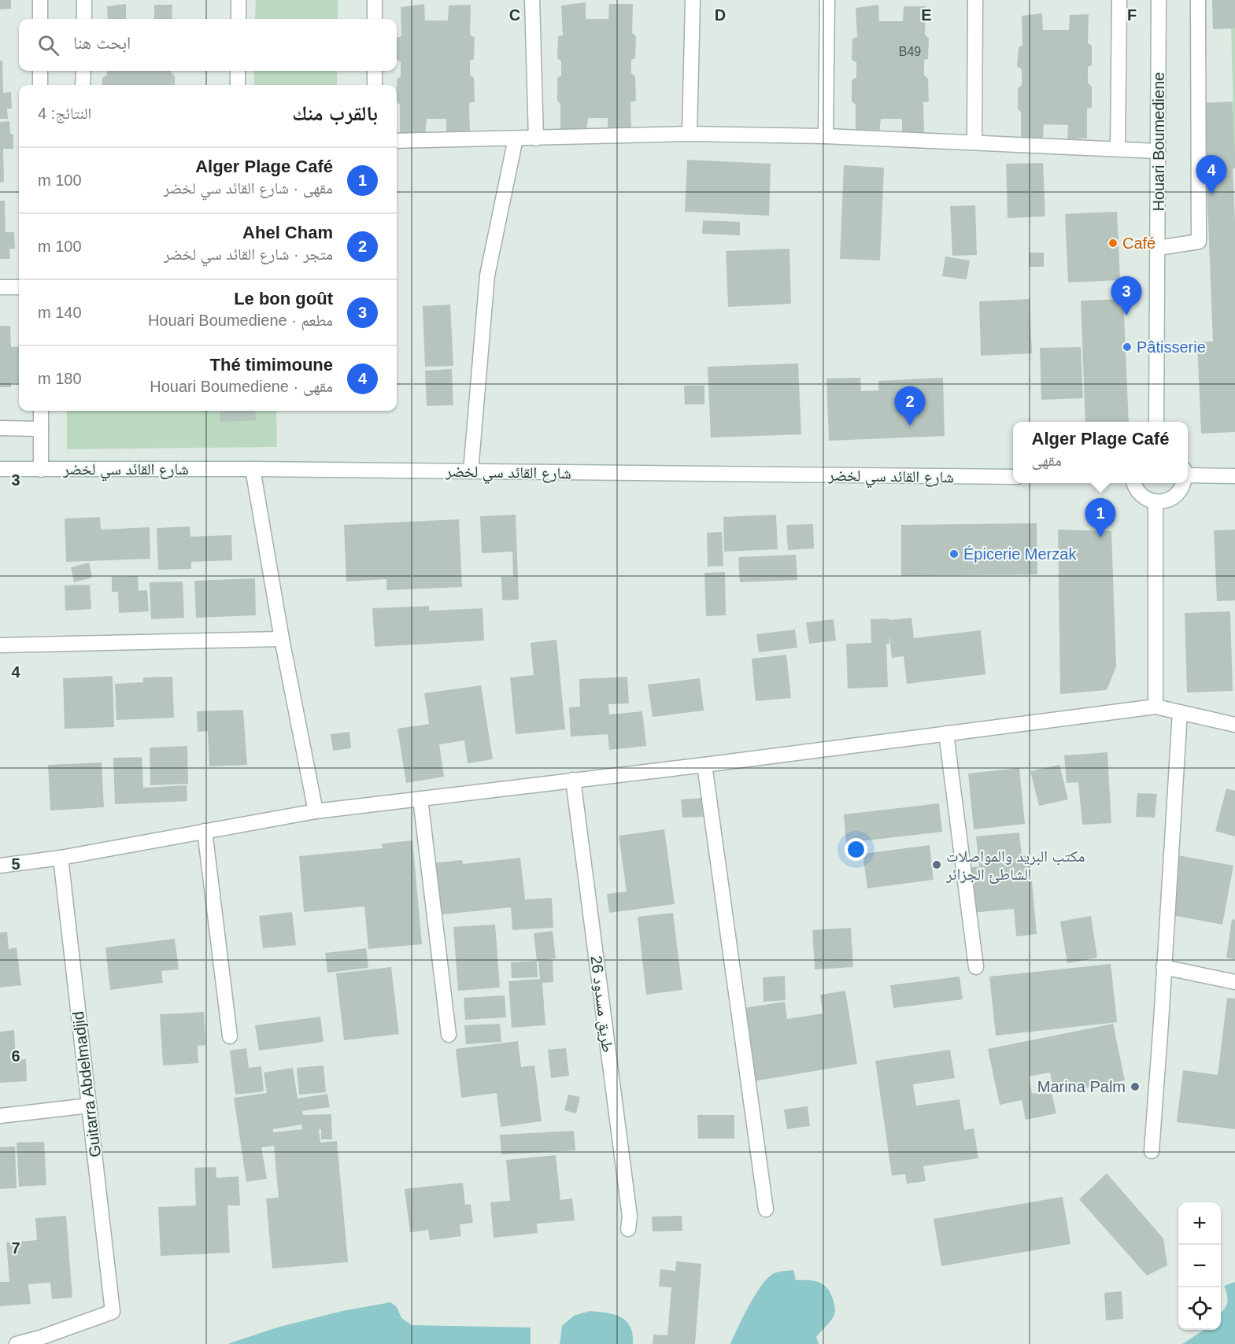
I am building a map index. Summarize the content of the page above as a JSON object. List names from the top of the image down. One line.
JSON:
{"streets":{"street":["Houari Boumediene","شارع القائد سي لخضر","طريق مسدود 26","Guitarra Abdelmadjid"]},"places":["Café","Pâtisserie","Épicerie Merzak","مكتب البريد والمواصلات الشاطئ الجزائر","Marina Palm"],"house_numbers":["B49"],"page":{"search":"ابحث هنا","heading":["بالقرب منك","النتائج: 4"],"list":[{"mark":"1","name":"Alger Plage Café","note":"مقهى · شارع القائد سي لخضر","value":"100 m"},{"mark":"2","name":"Ahel Cham","note":"متجر · شارع القائد سي لخضر","value":"100 m"},{"mark":"3","name":"Le bon goût","note":"مطعم · Houari Boumediene","value":"140 m"},{"mark":"4","name":"Thé timimoune","note":"مقهى · Houari Boumediene","value":"180 m"}],"pins":["4","3","2","1"],"popup":["Alger Plage Café","مقهى"],"map_buttons":["+","−"]},"grid":{"columns":["C","D","E","F"],"rows":["3","4","5","6","7"]}}
